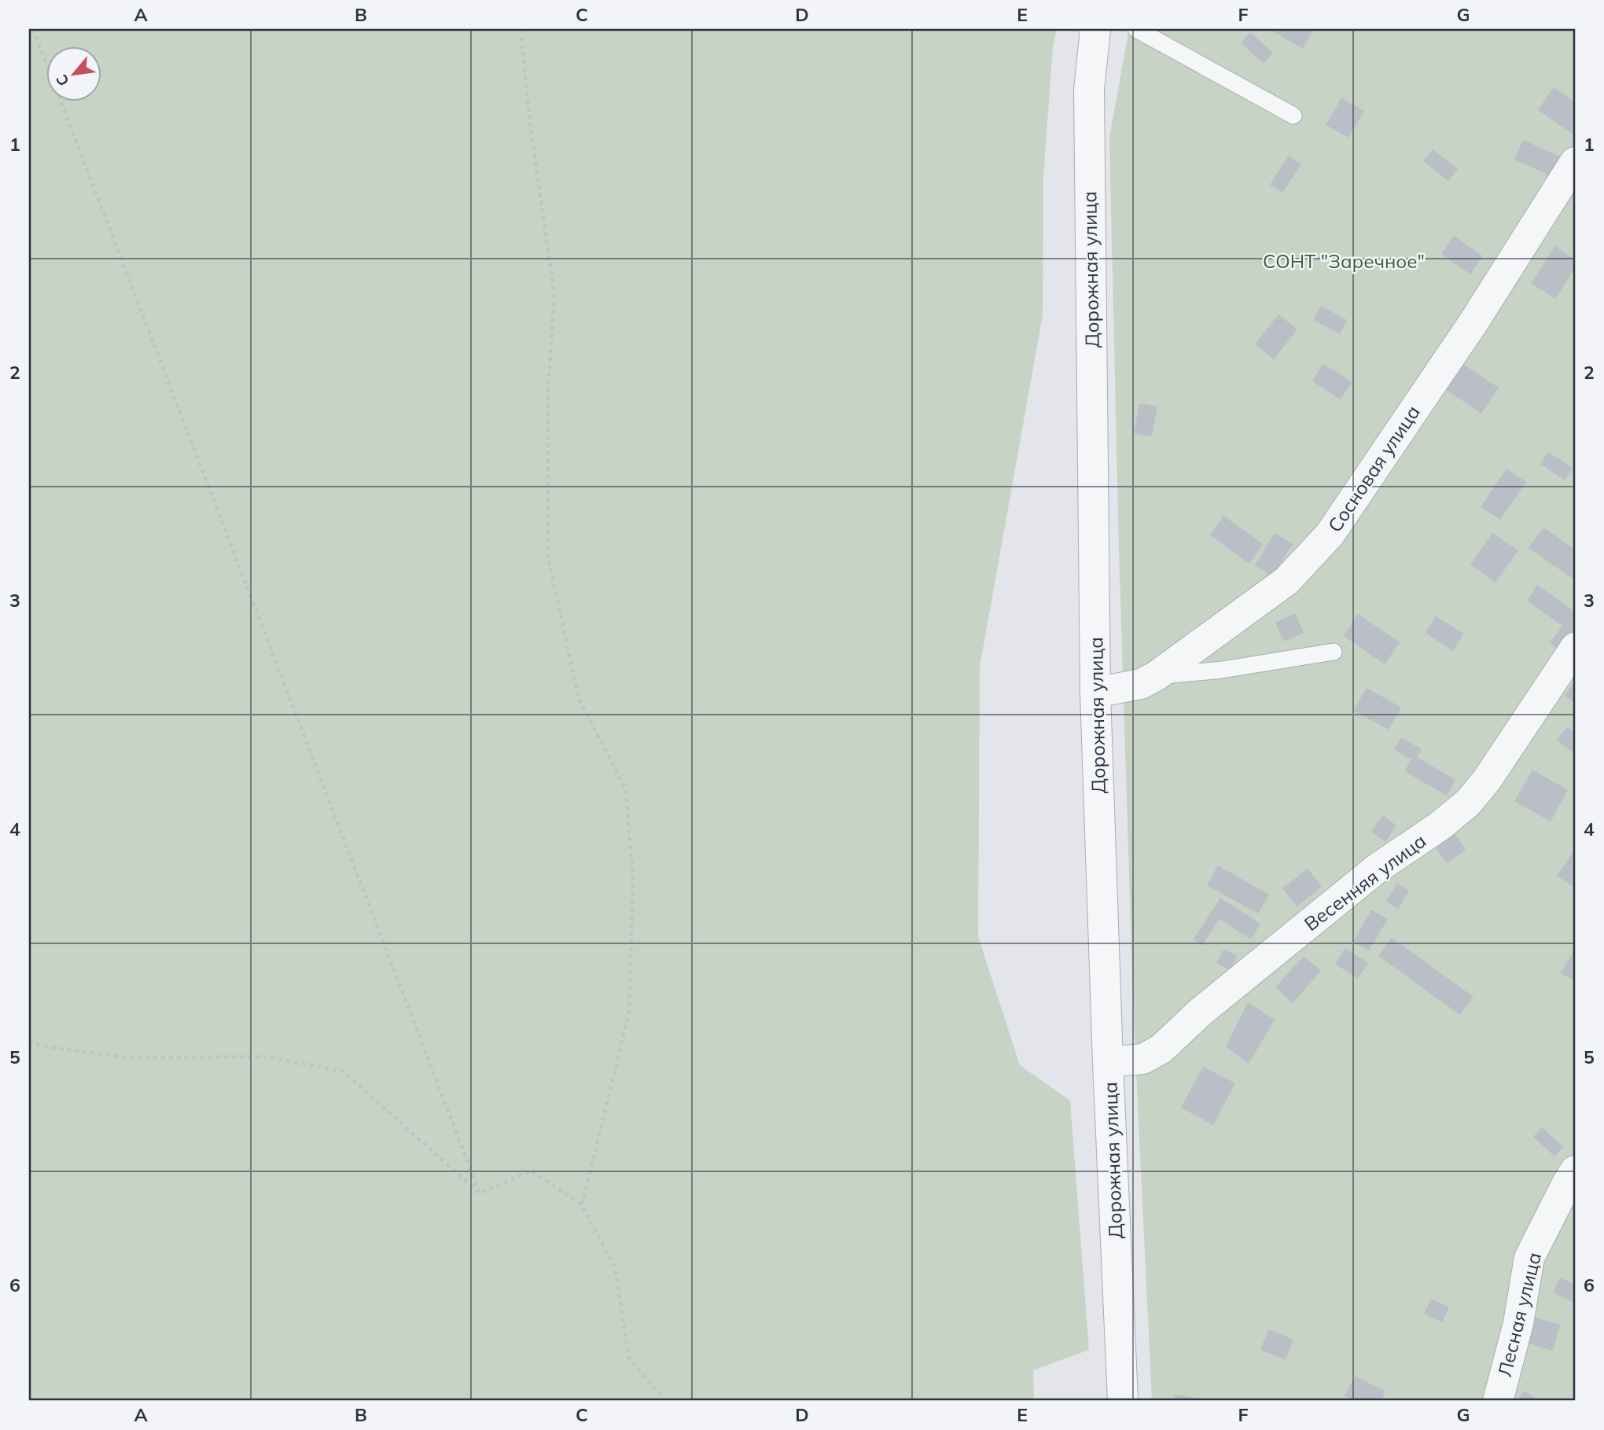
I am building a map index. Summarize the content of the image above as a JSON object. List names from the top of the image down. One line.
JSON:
{"streets":{"street":["Дорожная улица","Сосновая улица","Весенняя улица","Лесная улица"]},"crossings":[["Дорожная улица","Сосновая улица"],["Дорожная улица","Весенняя улица"]],"parks":["СОНТ \"Заречное\""],"north":"bottom left","grid":{"columns":["A","B","C","D","E","F","G"],"rows":["1","2","3","4","5","6"]}}
